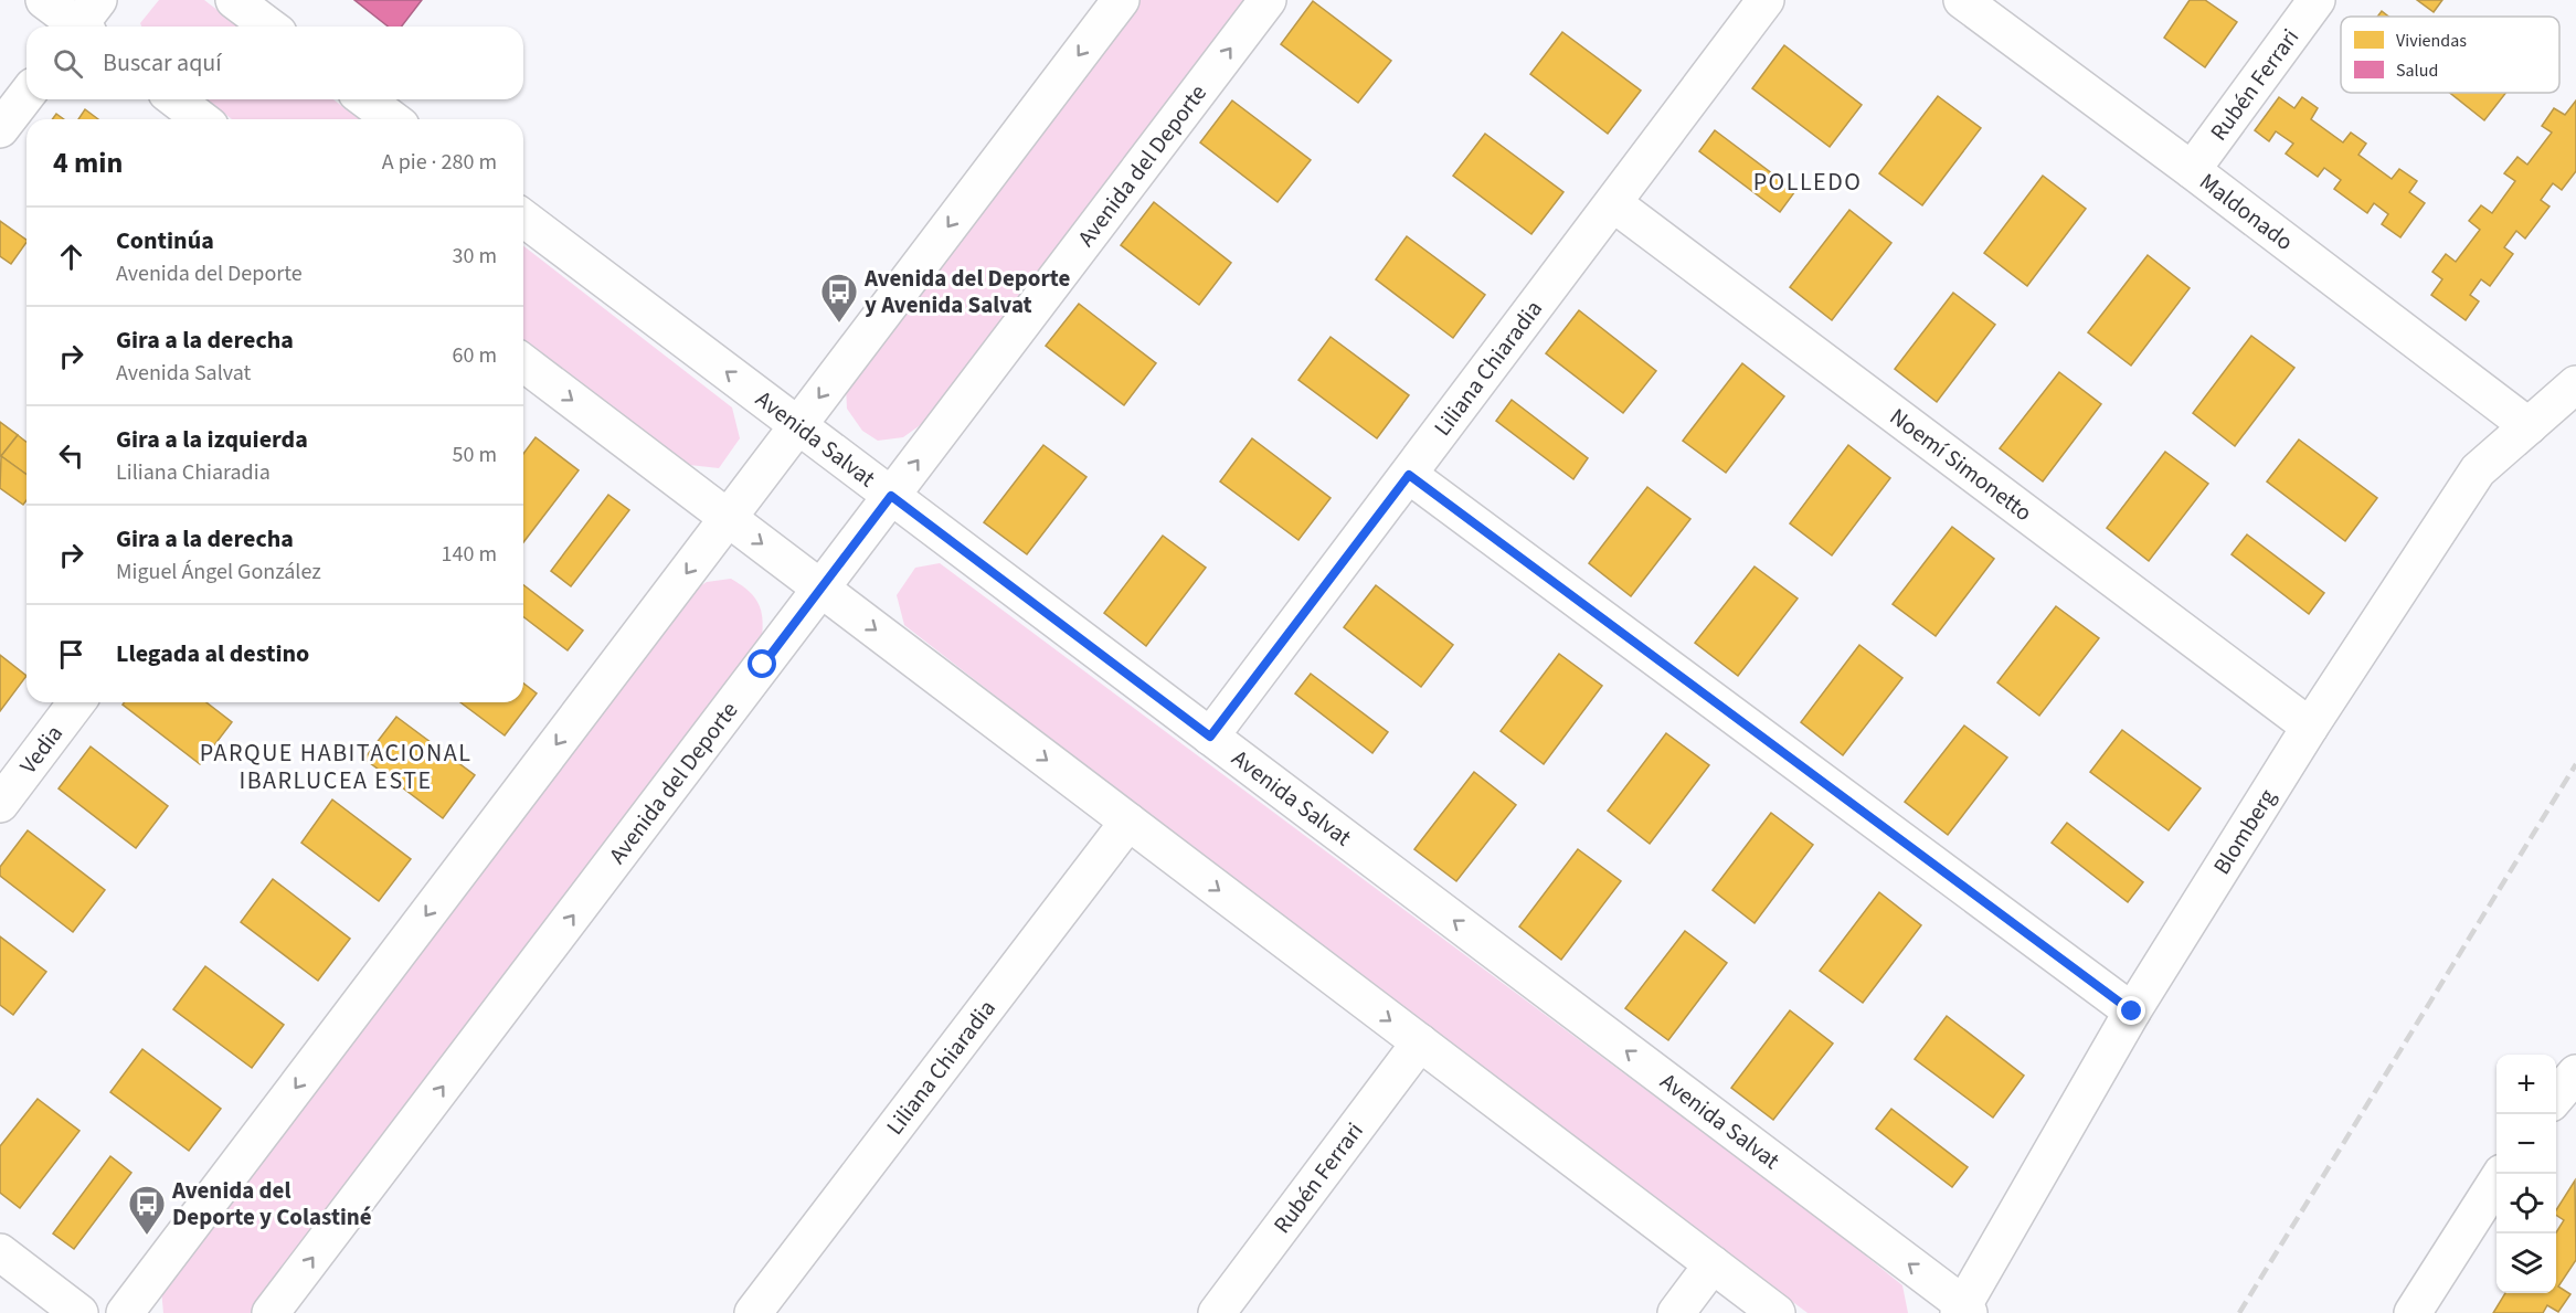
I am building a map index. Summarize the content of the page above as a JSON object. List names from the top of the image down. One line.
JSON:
{"streets":{"street":["Rubén Ferrari","Avenida del Deporte","Maldonado","Liliana Chiaradia","Avenida Salvat","Noemí Simonetto","Vedia","Blomberg"]},"crossings":[["Rubén Ferrari","Maldonado"],["Avenida del Deporte","Avenida Salvat"],["Maldonado","Blomberg"],["Liliana Chiaradia","Avenida Salvat"],["Liliana Chiaradia","Noemí Simonetto"],["Avenida Salvat","Blomberg"],["Noemí Simonetto","Blomberg"]],"districts":["POLLEDO","PARQUE HABITACIONAL IBARLUCEA ESTE"],"places":{"bus stop":["Avenida del Deporte y Avenida Salvat","Avenida del Deporte y Colastiné"]},"legend":["Viviendas","Salud"],"page":{"search":"Buscar aquí","heading":["4 min","A pie · 280 m"],"list":[["Continúa","Avenida del Deporte","30 m"],["Gira a la derecha","Avenida Salvat","60 m"],["Gira a la izquierda","Liliana Chiaradia","50 m"],["Gira a la derecha","Miguel Ángel González","140 m"],"Llegada al destino"],"map_buttons":["+","−"]}}
